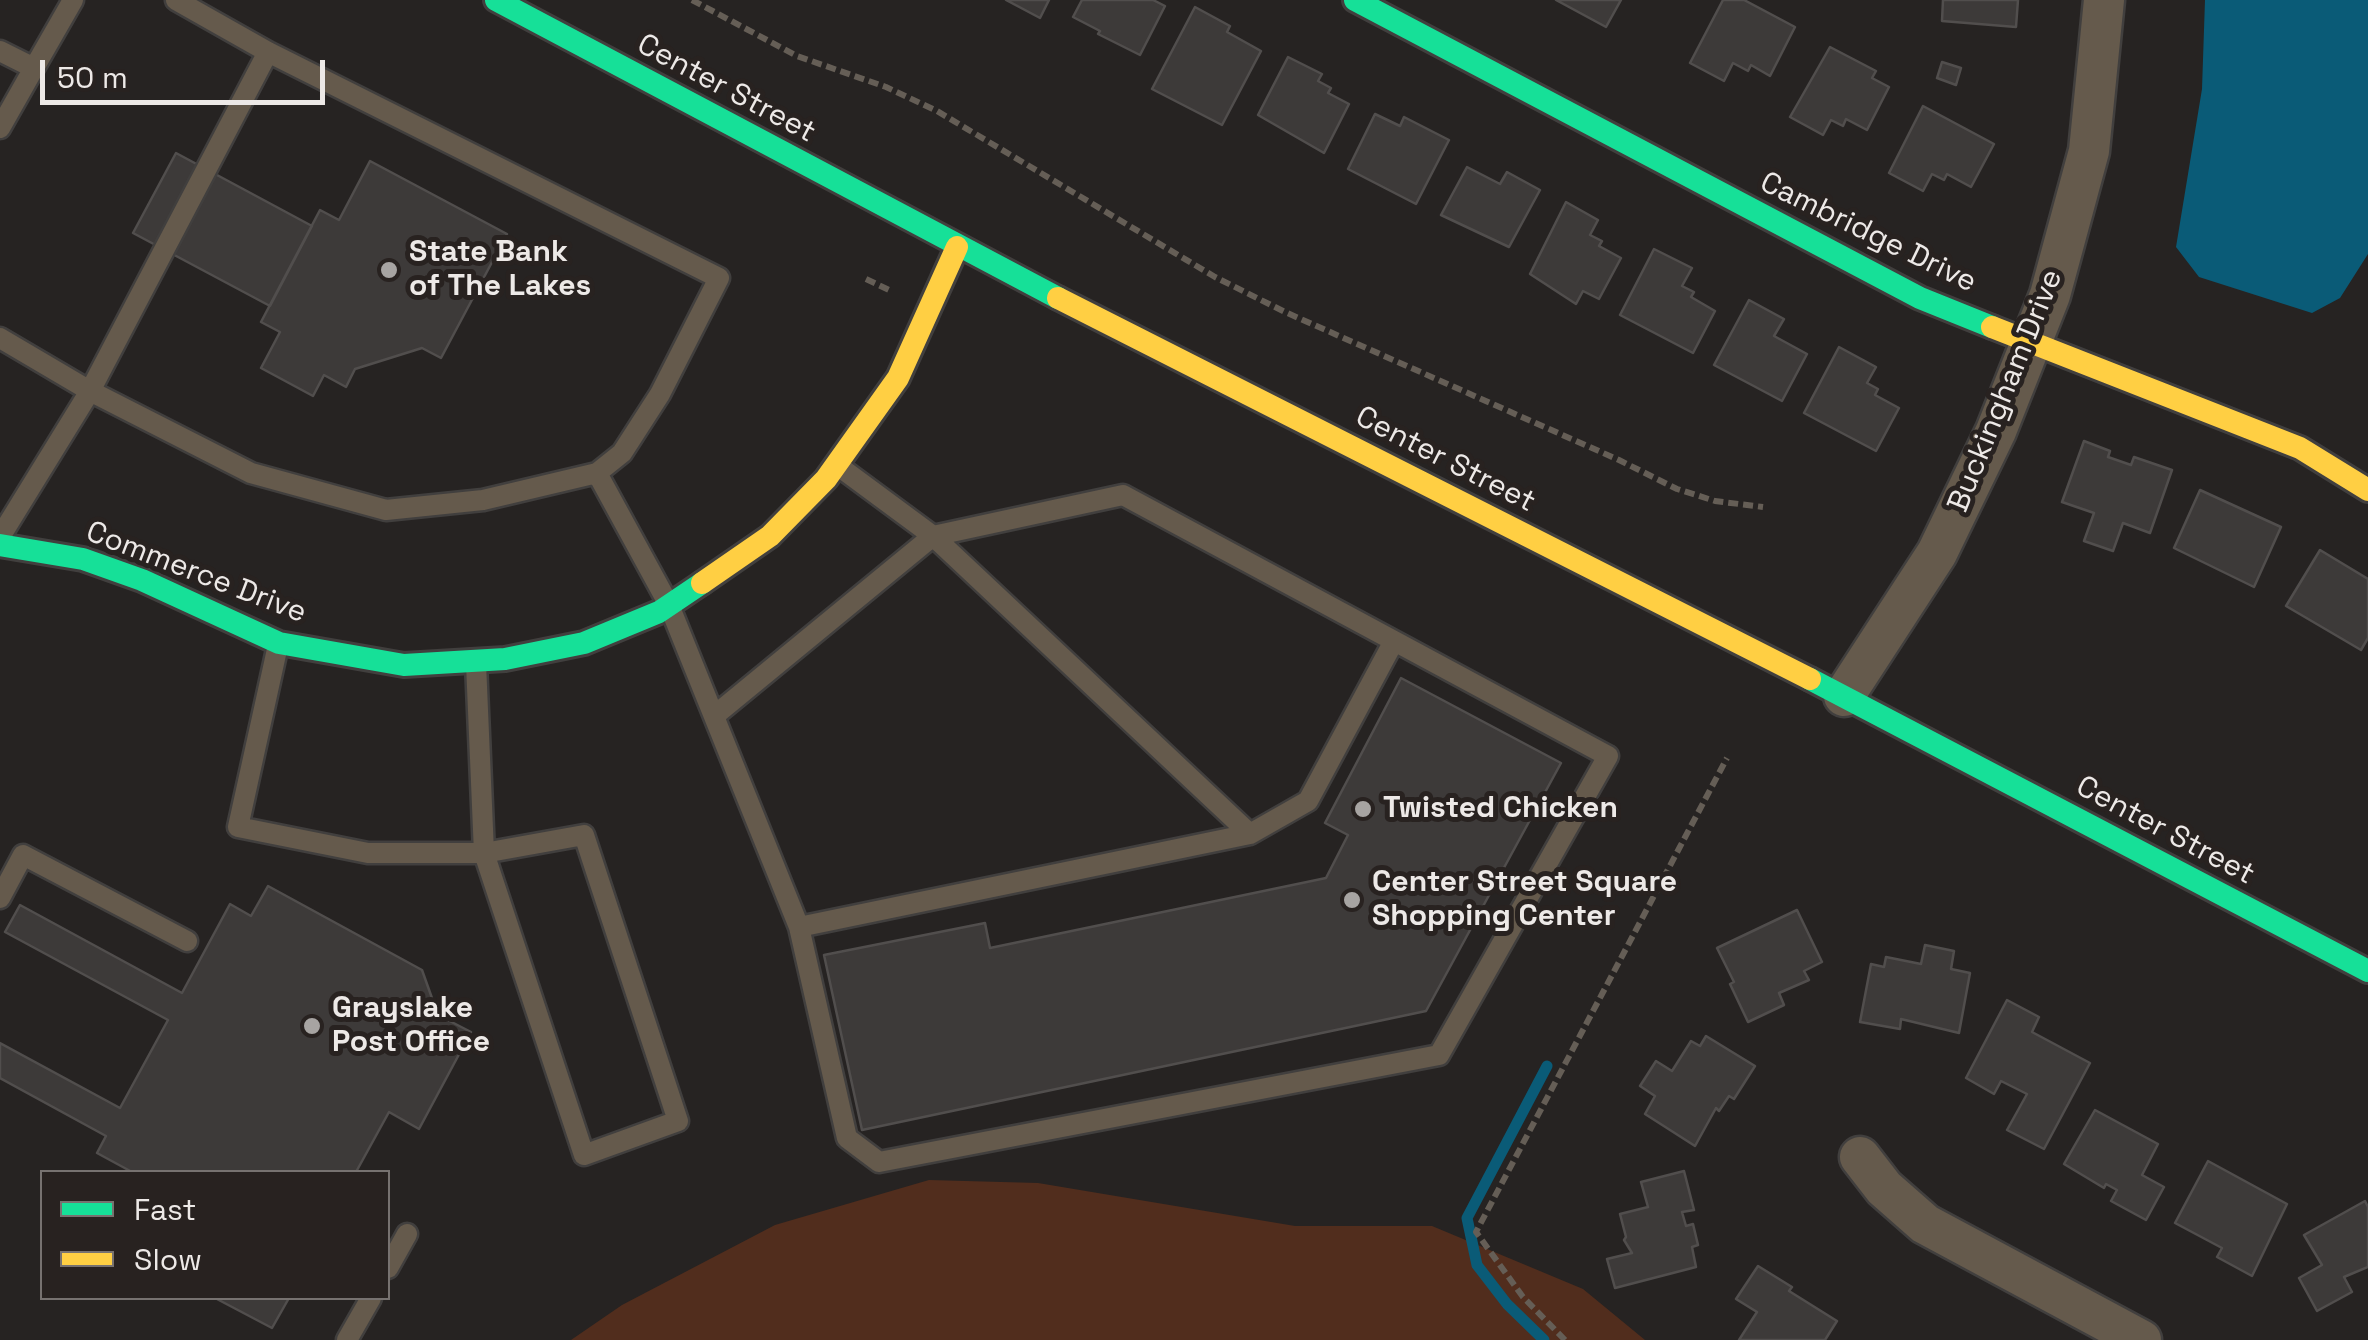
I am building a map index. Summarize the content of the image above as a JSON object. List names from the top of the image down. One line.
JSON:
{"streets":{"street":["Center Street","Cambridge Drive","Buckingham Drive","Commerce Drive"]},"crossings":[["Center Street","Buckingham Drive"],["Center Street","Commerce Drive"],["Cambridge Drive","Buckingham Drive"]],"places":["State Bank of The Lakes","Twisted Chicken","Center Street Square Shopping Center","Grayslake Post Office"],"legend":["Fast","Slow"],"scale_bar":"50 m"}
